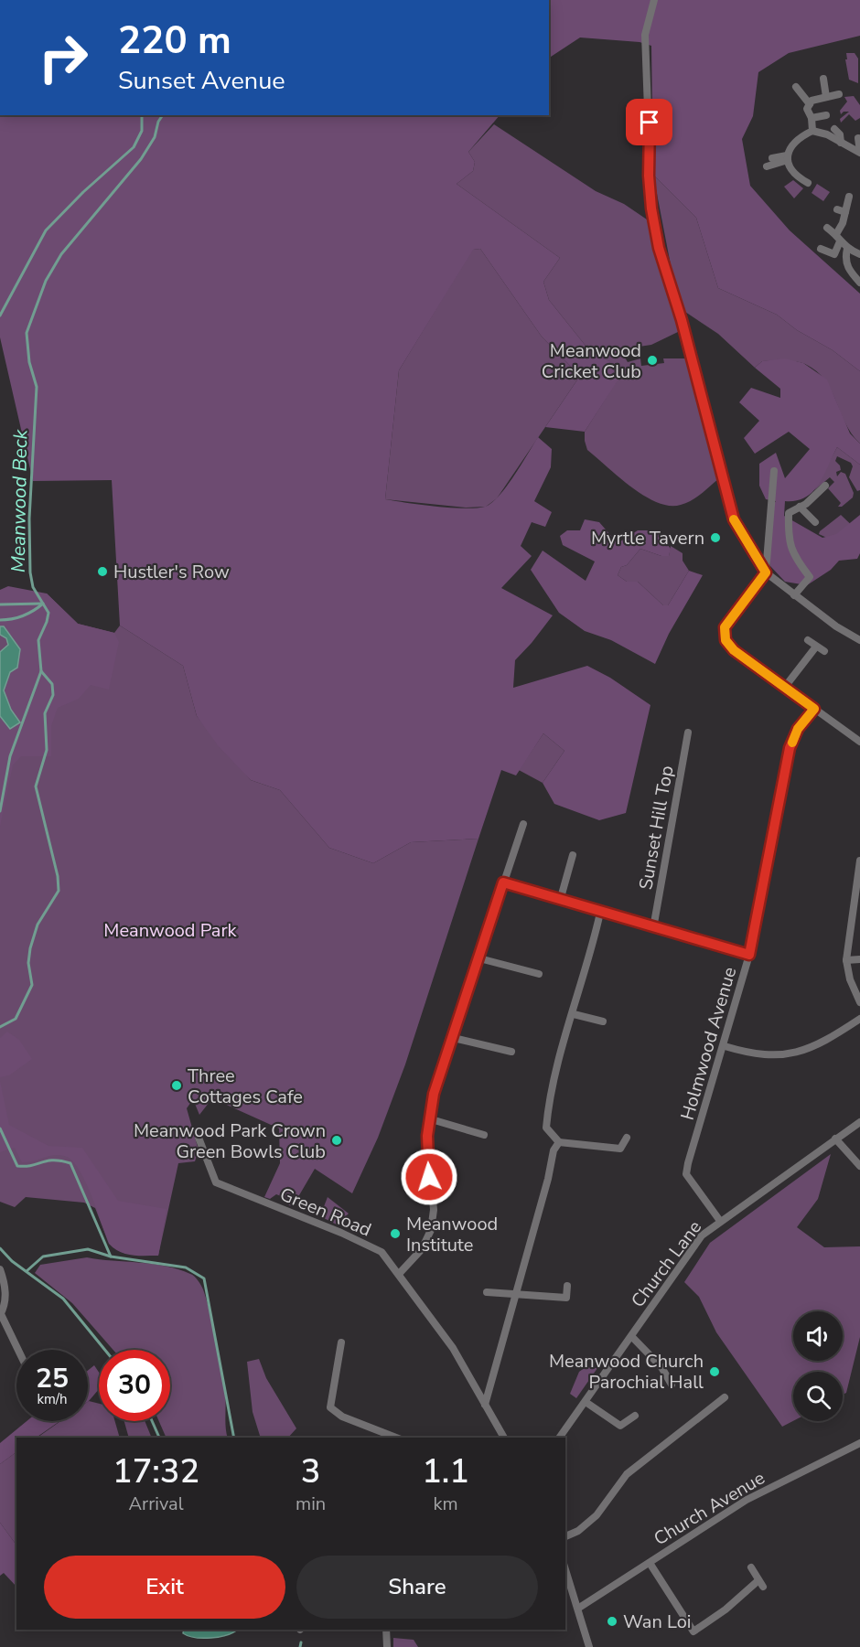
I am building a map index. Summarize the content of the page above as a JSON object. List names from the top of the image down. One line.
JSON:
{"streets":{"street":["Sunset Hill Top","Holmwood Avenue","Green Road","Church Lane","Church Avenue"]},"crossings":[["Holmwood Avenue","Church Lane"]],"water":["Meanwood Beck"],"parks":["Meanwood Park"],"places":["Meanwood Cricket Club","Myrtle Tavern","Hustler's Row","Three Cottages Cafe","Meanwood Park Crown Green Bowls Club","Meanwood Institute","Meanwood Church Parochial Hall","Wan Loi"],"page":{"turn":["220 m","Sunset Avenue"],"speed":"25 km/h","limit":"30","eta":["17:32","Arrival","3","min","1.1","km"],"buttons":["Exit","Share"]}}
